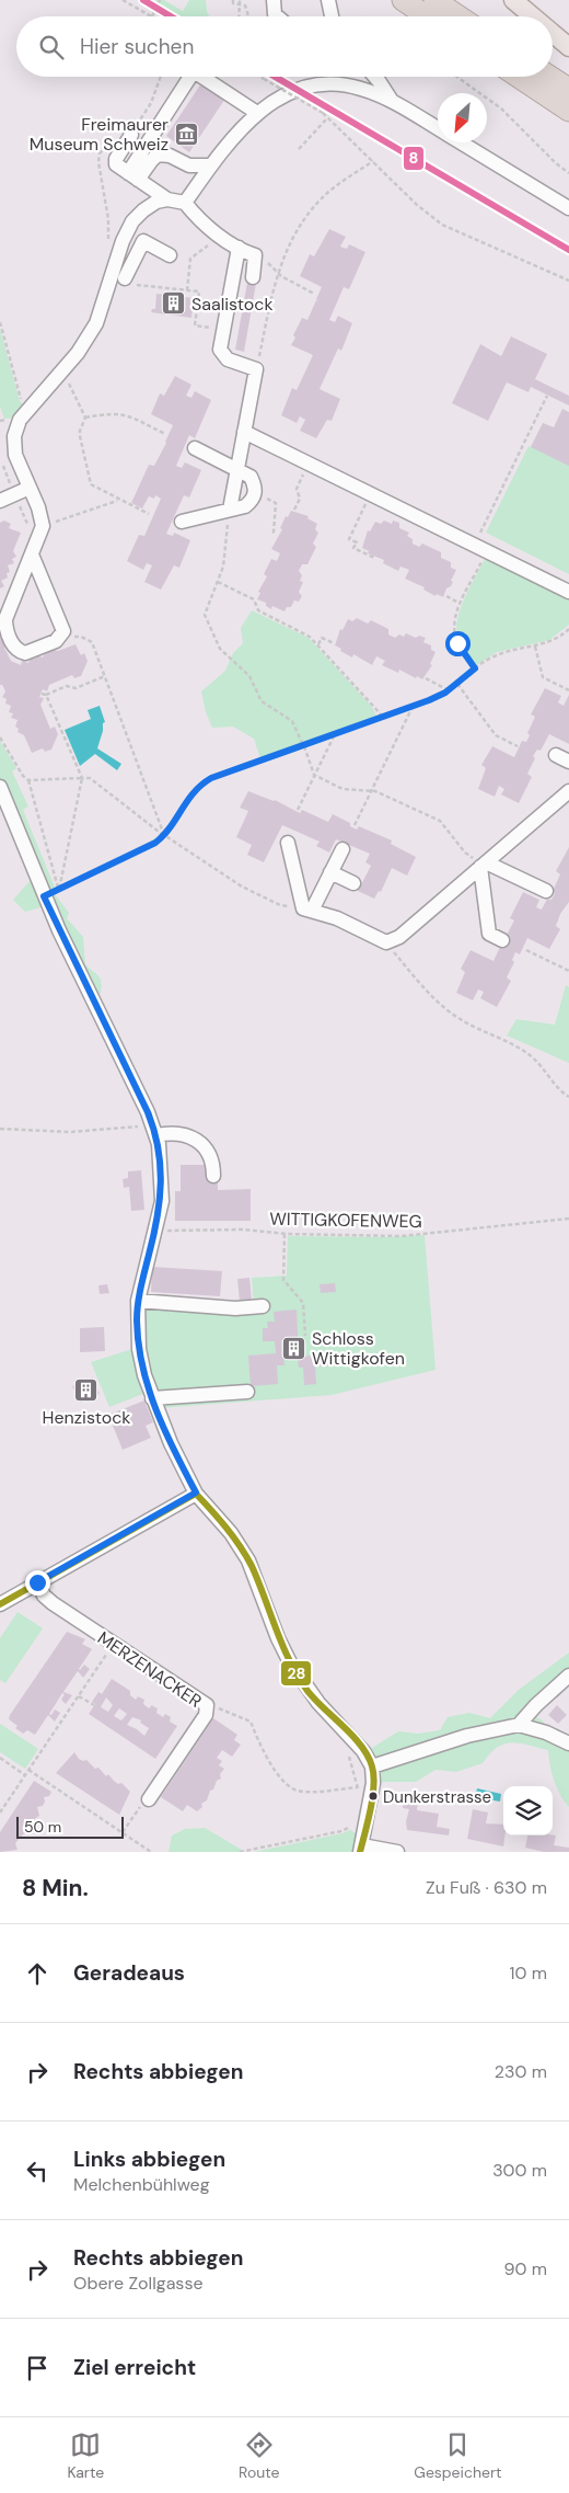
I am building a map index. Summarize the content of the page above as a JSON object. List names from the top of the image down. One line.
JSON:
{"streets":{"street":["MERZENACKER"],"path":["WITTIGKOFENWEG"]},"places":{"museum":["Freimaurer Museum Schweiz"],"building":["Saalistock","Schloss Wittigkofen","Henzistock"],"other":["Dunkerstrasse"]},"lines":["tram line 8","transit line 28"],"scale_bar":"50 m","north":"bottom left","page":{"search":"Hier suchen","scale":"50 m","heading":["8 Min.","Zu Fuß · 630 m"],"list":[["Geradeaus","10 m"],["Rechts abbiegen","230 m"],["Links abbiegen","Melchenbühlweg","300 m"],["Rechts abbiegen","Obere Zollgasse","90 m"],"Ziel erreicht"],"nav":["Karte","Route","Gespeichert"]}}
